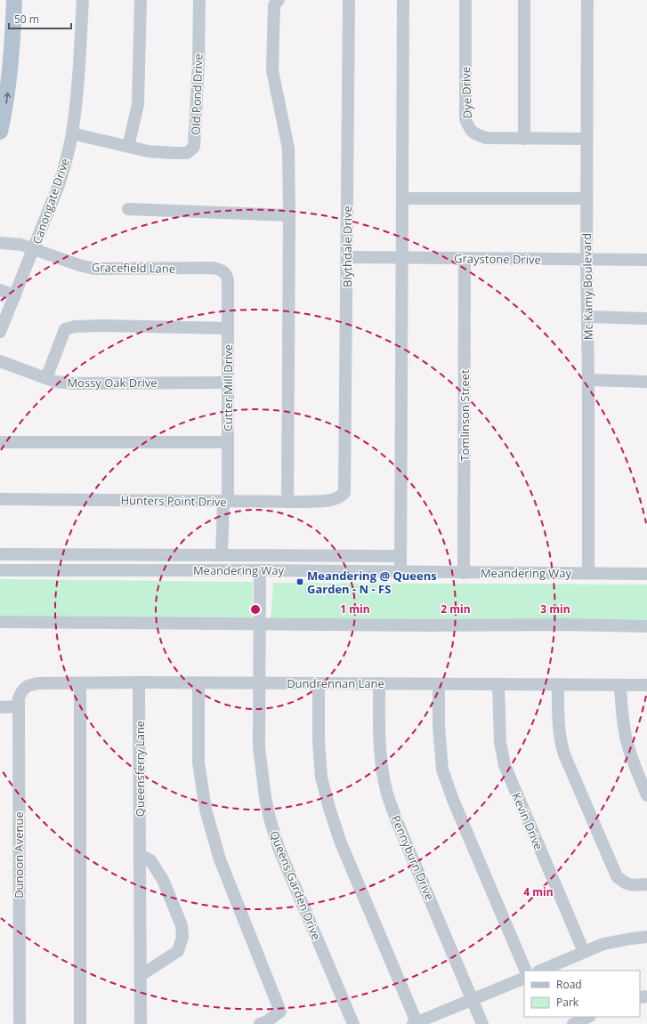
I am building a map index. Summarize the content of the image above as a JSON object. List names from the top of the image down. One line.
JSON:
{"streets":{"street":["Dye Drive","Old Pond Drive","Canongate Drive","Blythdale Drive","Graystone Drive","Gracefield Lane","Mc Kamy Boulevard","Mossy Oak Drive","Cutter Mill Drive","Tomlinson Street","Hunters Point Drive","Meandering Way","Dundrennan Lane","Queensferry Lane","Kevin Drive","Dunoon Avenue","Pennyburn Drive","Queens Garden Drive"]},"crossings":[["Dye Drive","Mc Kamy Boulevard"],["Old Pond Drive","Canongate Drive"],["Canongate Drive","Gracefield Lane"],["Blythdale Drive","Graystone Drive"],["Blythdale Drive","Hunters Point Drive"],["Graystone Drive","Mc Kamy Boulevard"],["Graystone Drive","Tomlinson Street"],["Gracefield Lane","Cutter Mill Drive"],["Mc Kamy Boulevard","Meandering Way"],["Mossy Oak Drive","Cutter Mill Drive"],["Cutter Mill Drive","Hunters Point Drive"],["Tomlinson Street","Meandering Way"],["Meandering Way","Queens Garden Drive"],["Dundrennan Lane","Queensferry Lane"],["Dundrennan Lane","Kevin Drive"],["Dundrennan Lane","Dunoon Avenue"],["Dundrennan Lane","Pennyburn Drive"],["Dundrennan Lane","Queens Garden Drive"]],"places":{"transit":["Meandering @ Queens Garden - N - FS"]},"legend":["Road","Park"],"scale_bar":"50 m","rings":["1 min","2 min","3 min","4 min"]}
